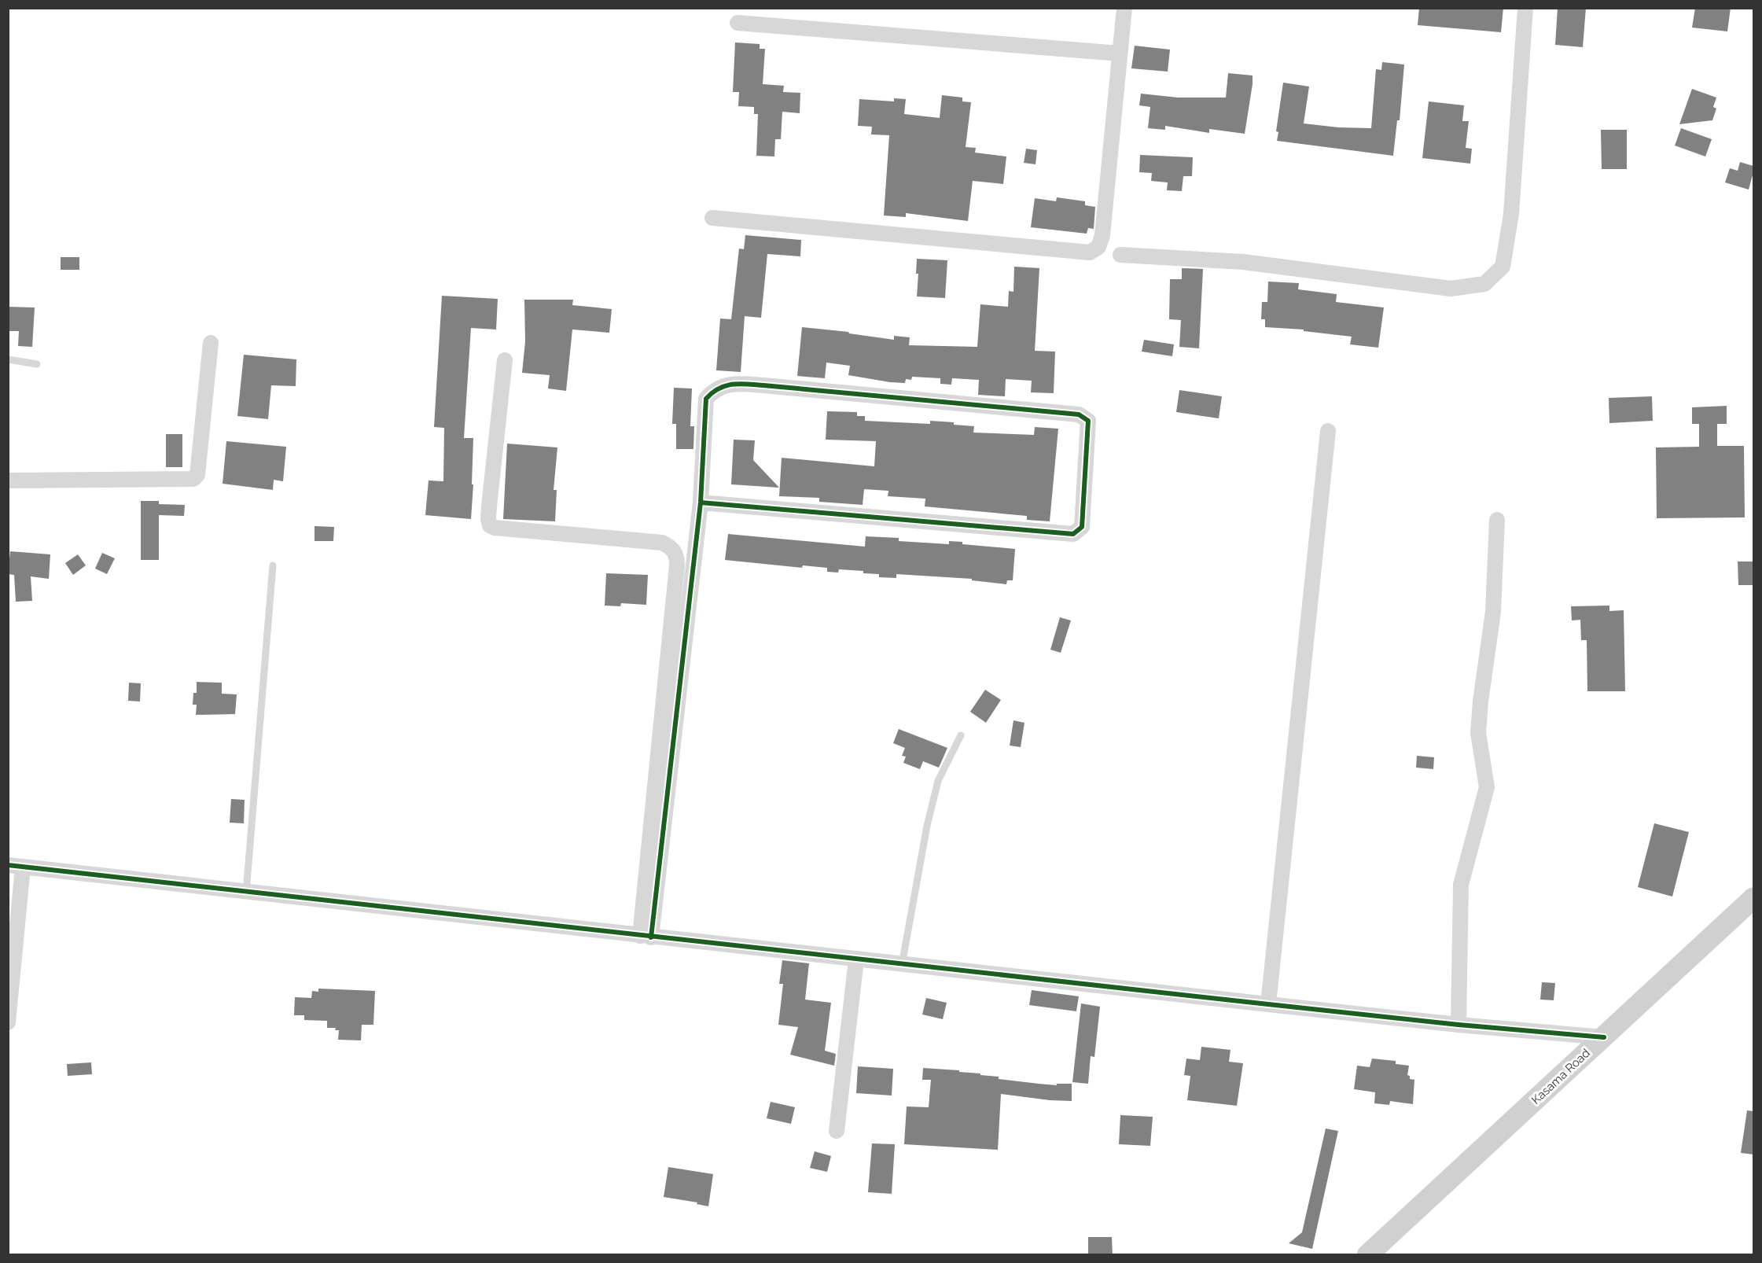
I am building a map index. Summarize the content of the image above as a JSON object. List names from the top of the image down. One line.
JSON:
{"streets":{"street":["Kasama Road"]}}
